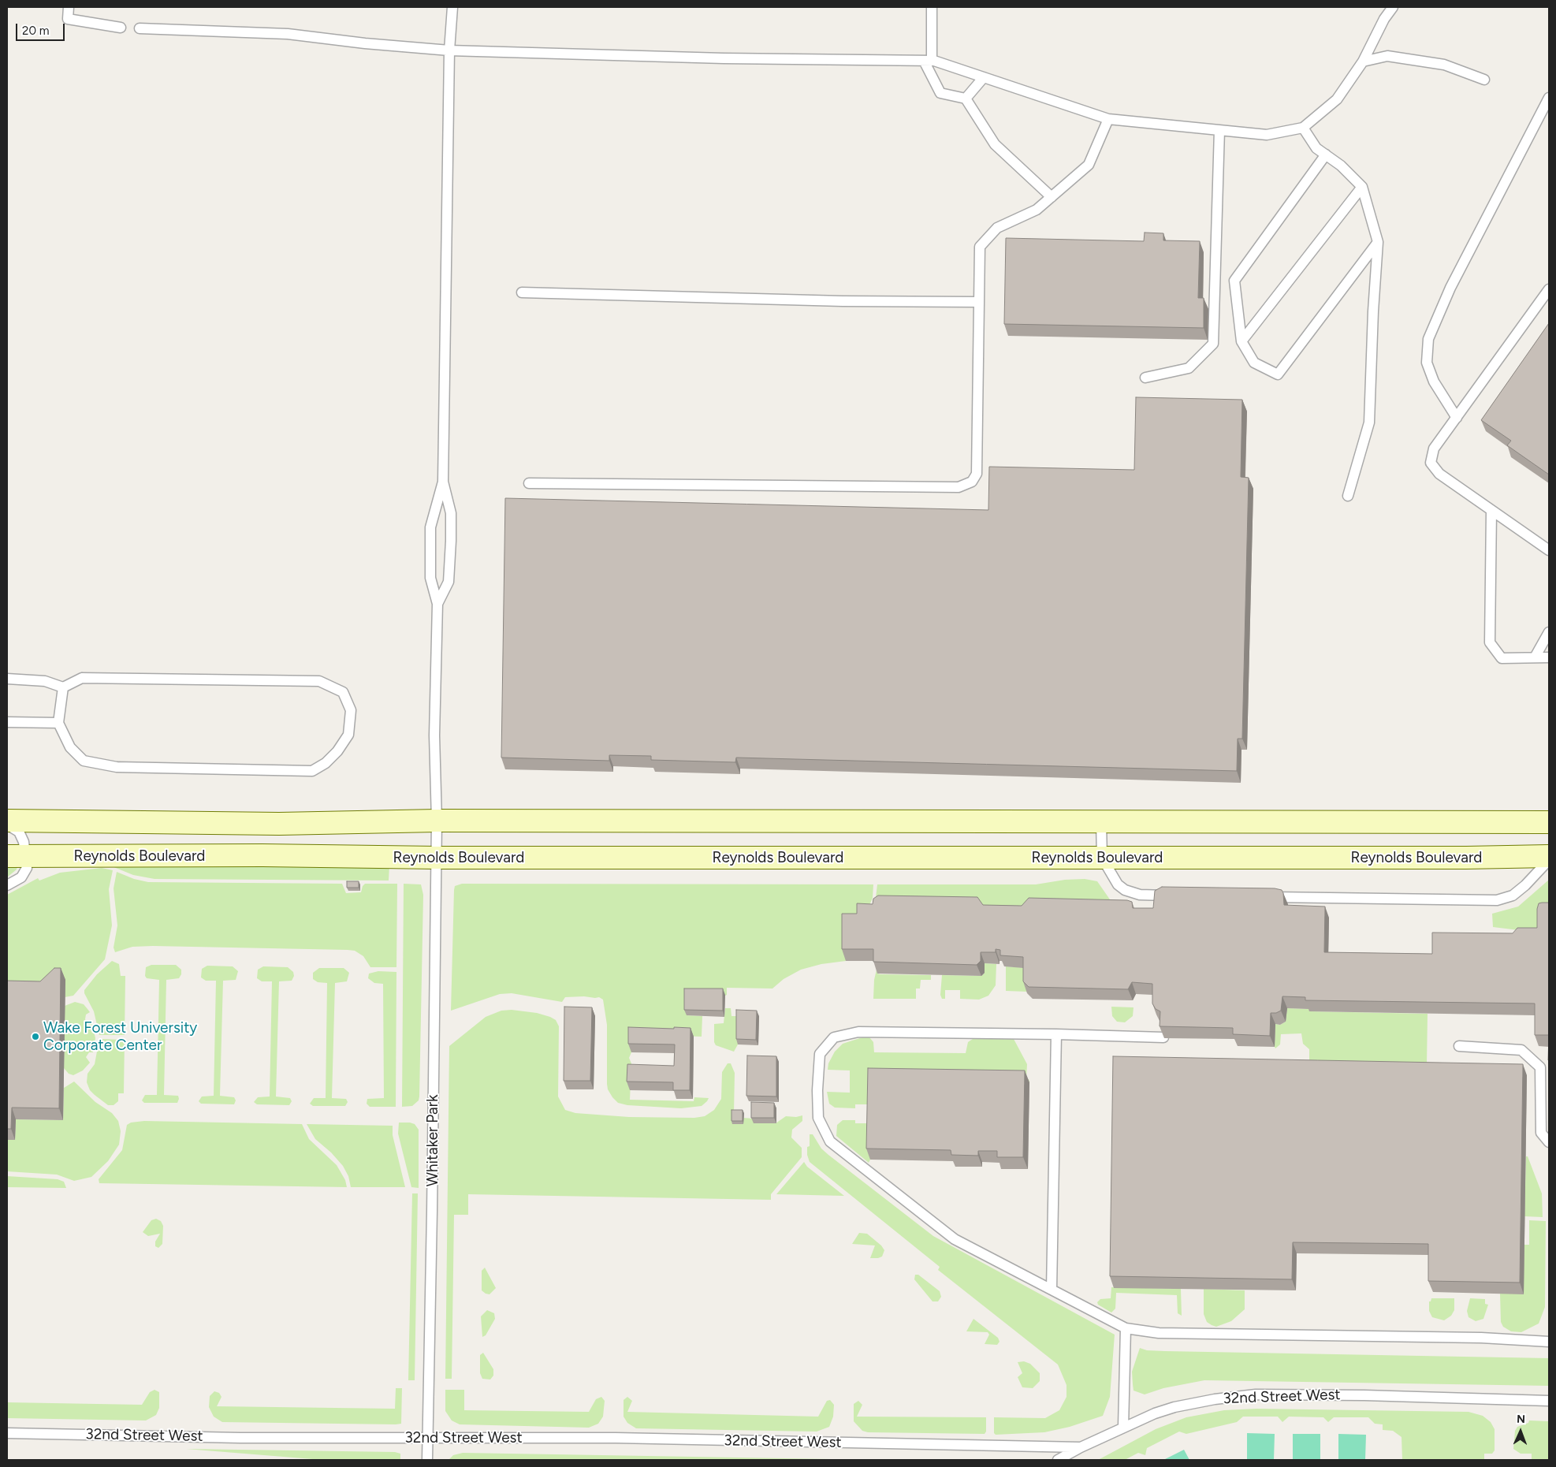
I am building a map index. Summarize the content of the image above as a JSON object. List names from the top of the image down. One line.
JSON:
{"streets":{"main road":["Reynolds Boulevard"],"lane":["Whitaker Park","32nd Street West"]},"crossings":[["Reynolds Boulevard","Whitaker Park"],["Whitaker Park","32nd Street West"]],"places":["Wake Forest University Corporate Center"],"scale_bar":"20 m","north":"top"}
